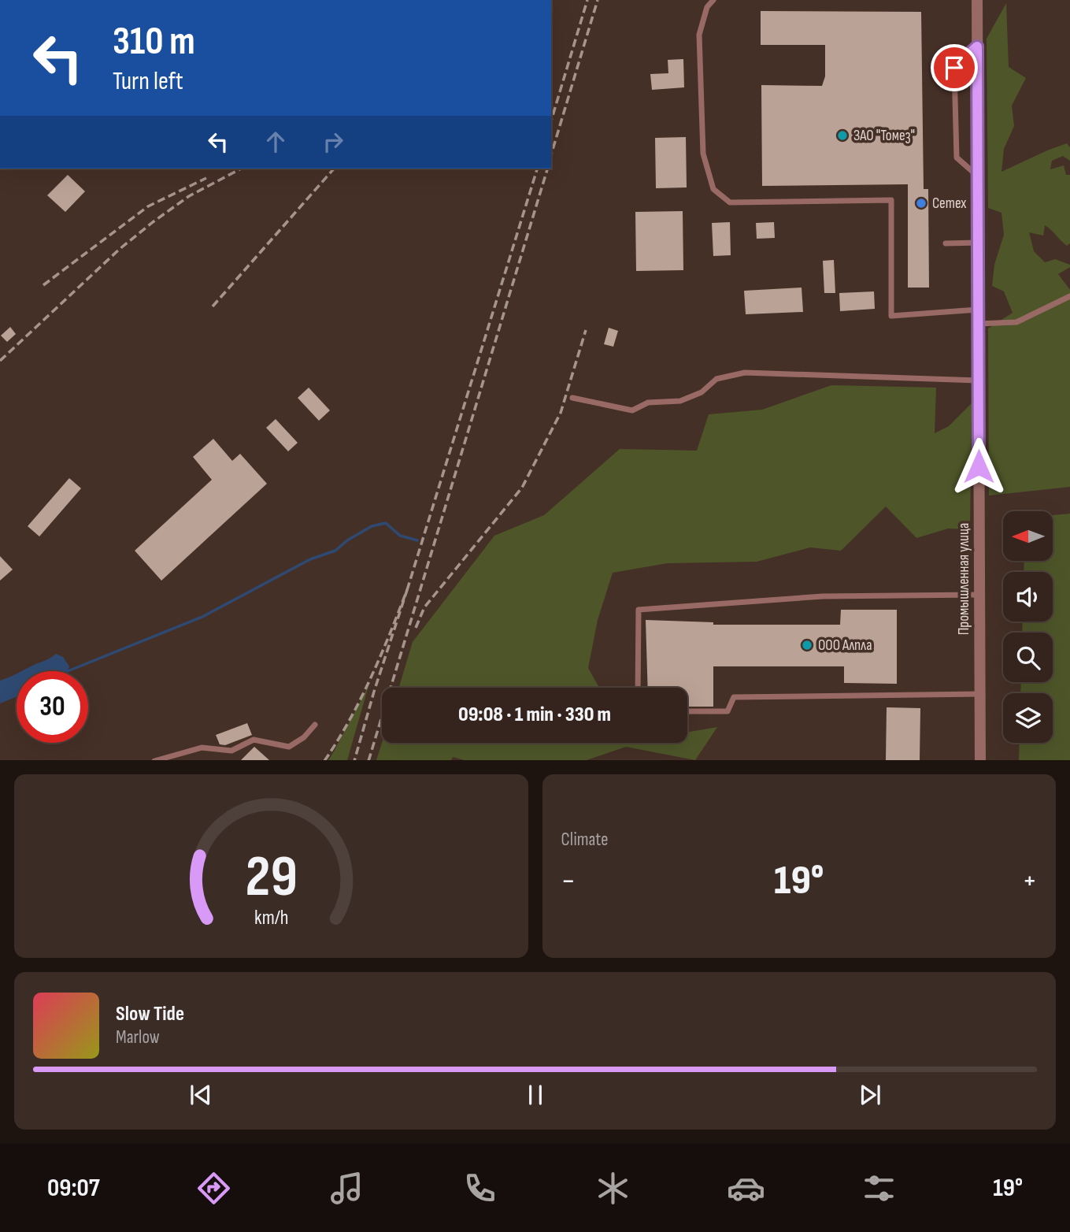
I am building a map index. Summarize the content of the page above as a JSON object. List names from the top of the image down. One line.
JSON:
{"streets":{"street":["Промышленная улица"]},"places":["ЗАО \"Томез\"","Cemex","ООО Алпла"],"north":"left","page":{"turn":["310 m","Turn left"],"limit":"30","trip":"09:08 · 1 min · 330 m","tile":"Climate","heat":["−","19°","+"],"song":["Slow Tide","Marlow"],"tabs":["09:07","19°"],"gauge":["29","km/h"]}}
